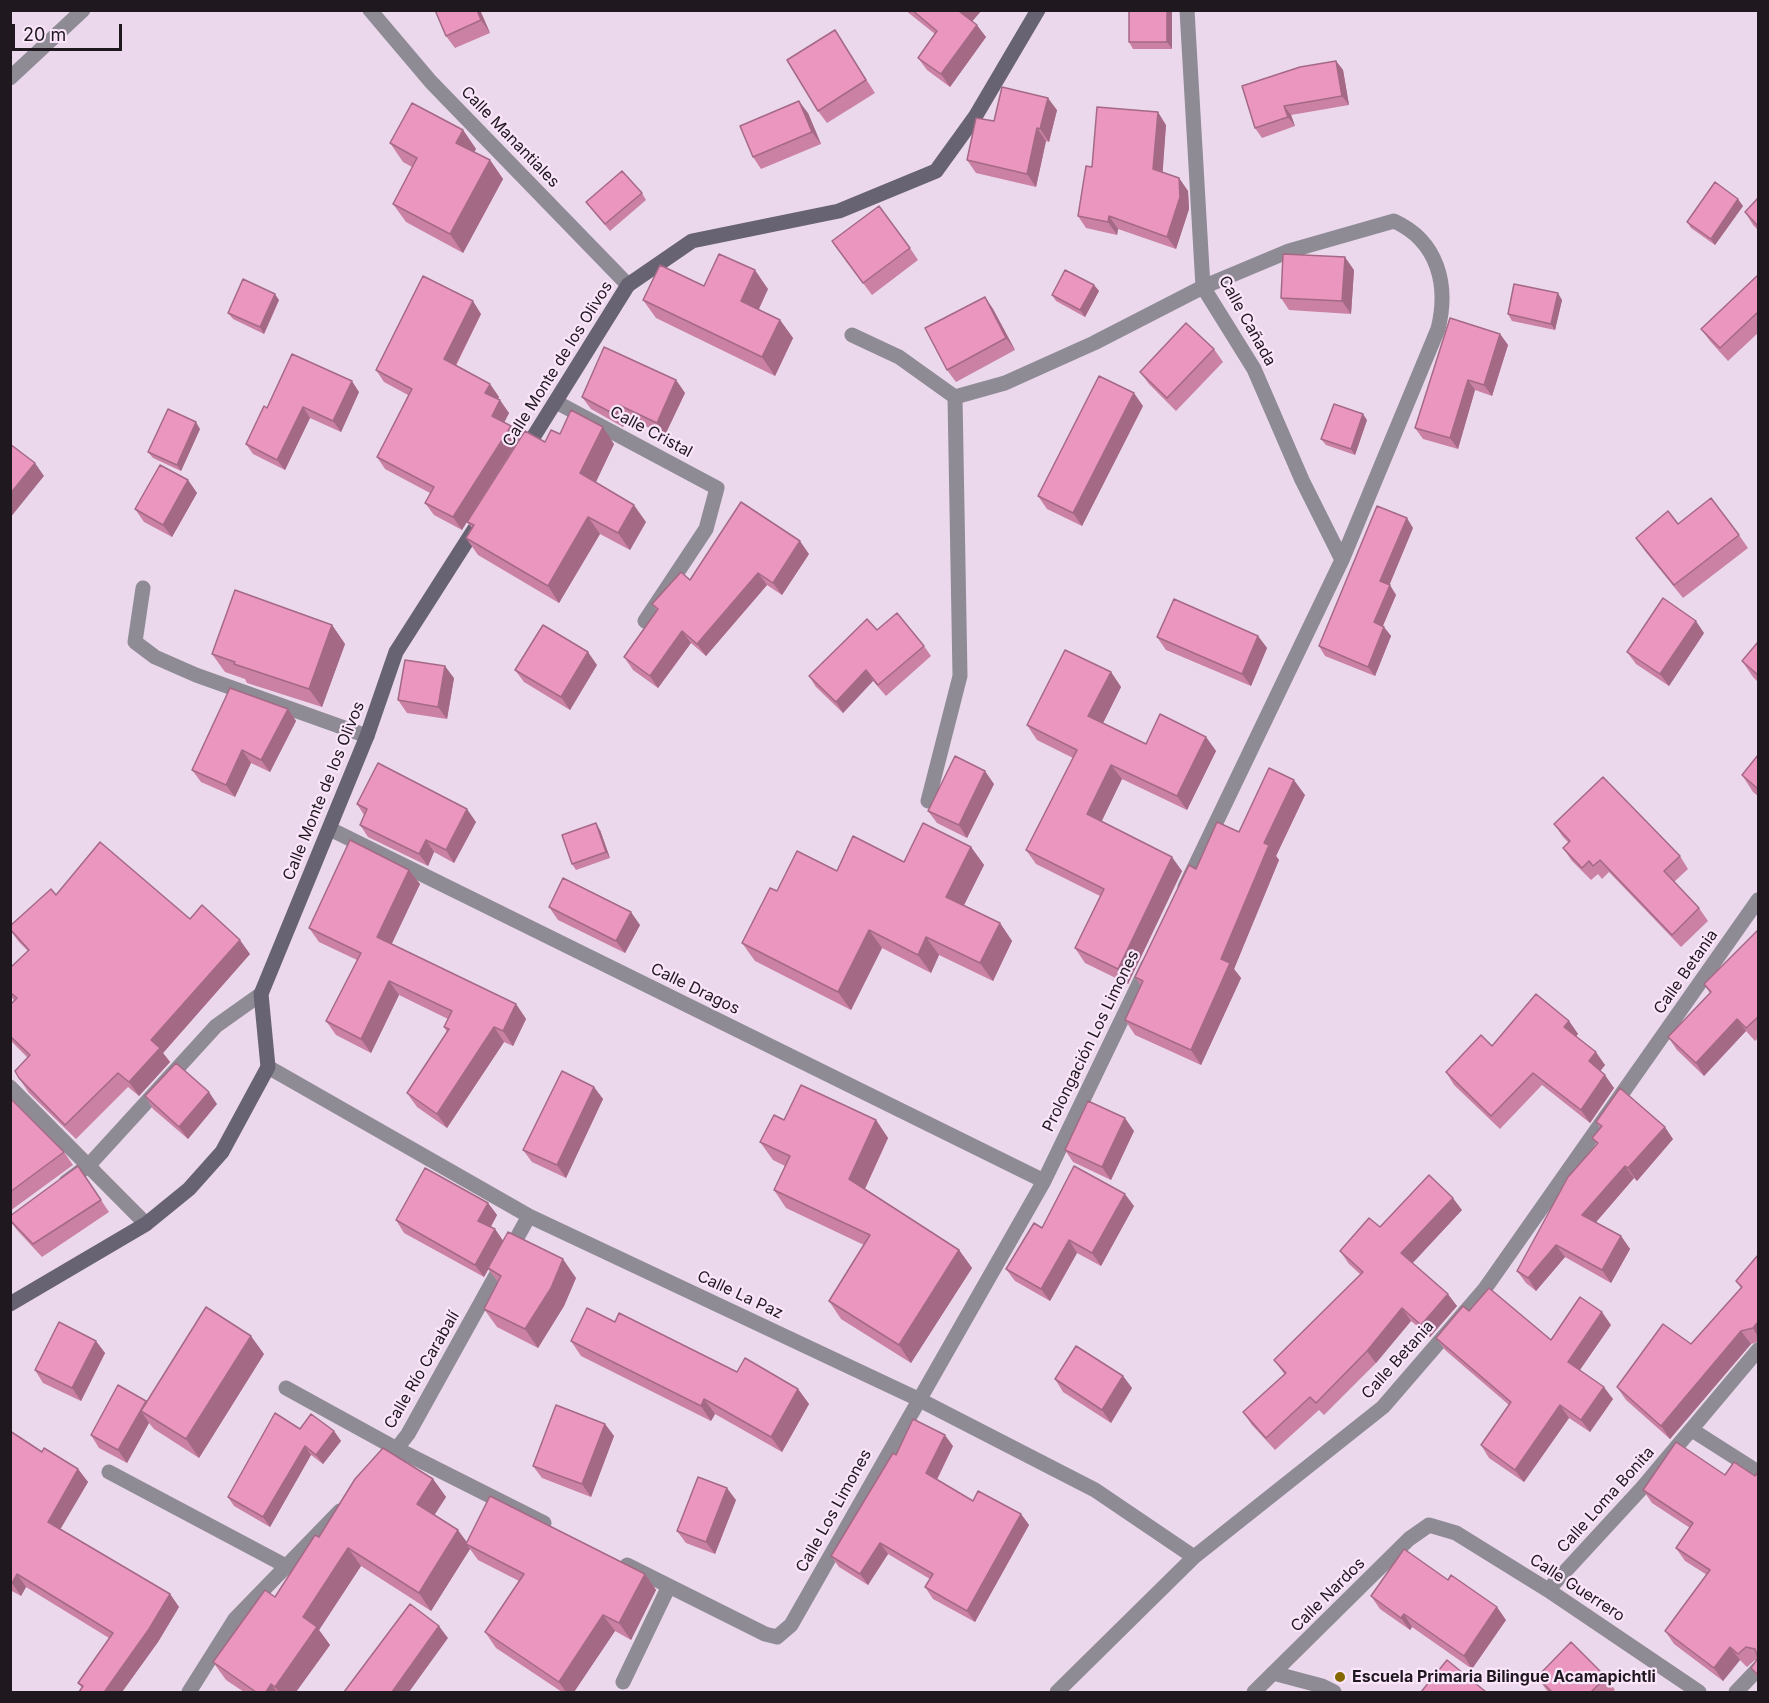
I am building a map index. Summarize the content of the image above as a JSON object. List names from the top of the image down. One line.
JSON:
{"streets":{"street":["Calle Manantiales","Calle Cañada","Calle Monte de los Olivos","Calle Cristal","Calle Betania","Calle Dragos","Prolongación Los Limones","Calle La Paz","Calle Río Carabalí","Calle Loma Bonita","Calle Los Limones","Calle Guerrero","Calle Nardos"]},"crossings":[["Calle Manantiales","Calle Monte de los Olivos"],["Calle Monte de los Olivos","Calle Cristal"],["Calle Monte de los Olivos","Calle Dragos"],["Calle Monte de los Olivos","Calle La Paz"],["Calle Betania","Calle La Paz"],["Calle Dragos","Prolongación Los Limones"],["Prolongación Los Limones","Calle La Paz"],["Prolongación Los Limones","Calle Los Limones"],["Calle La Paz","Calle Río Carabalí"],["Calle La Paz","Calle Los Limones"],["Calle Loma Bonita","Calle Guerrero"],["Calle Guerrero","Calle Nardos"]],"places":["Escuela Primaria Bilingue Acamapichtli"],"scale_bar":"20 m"}
